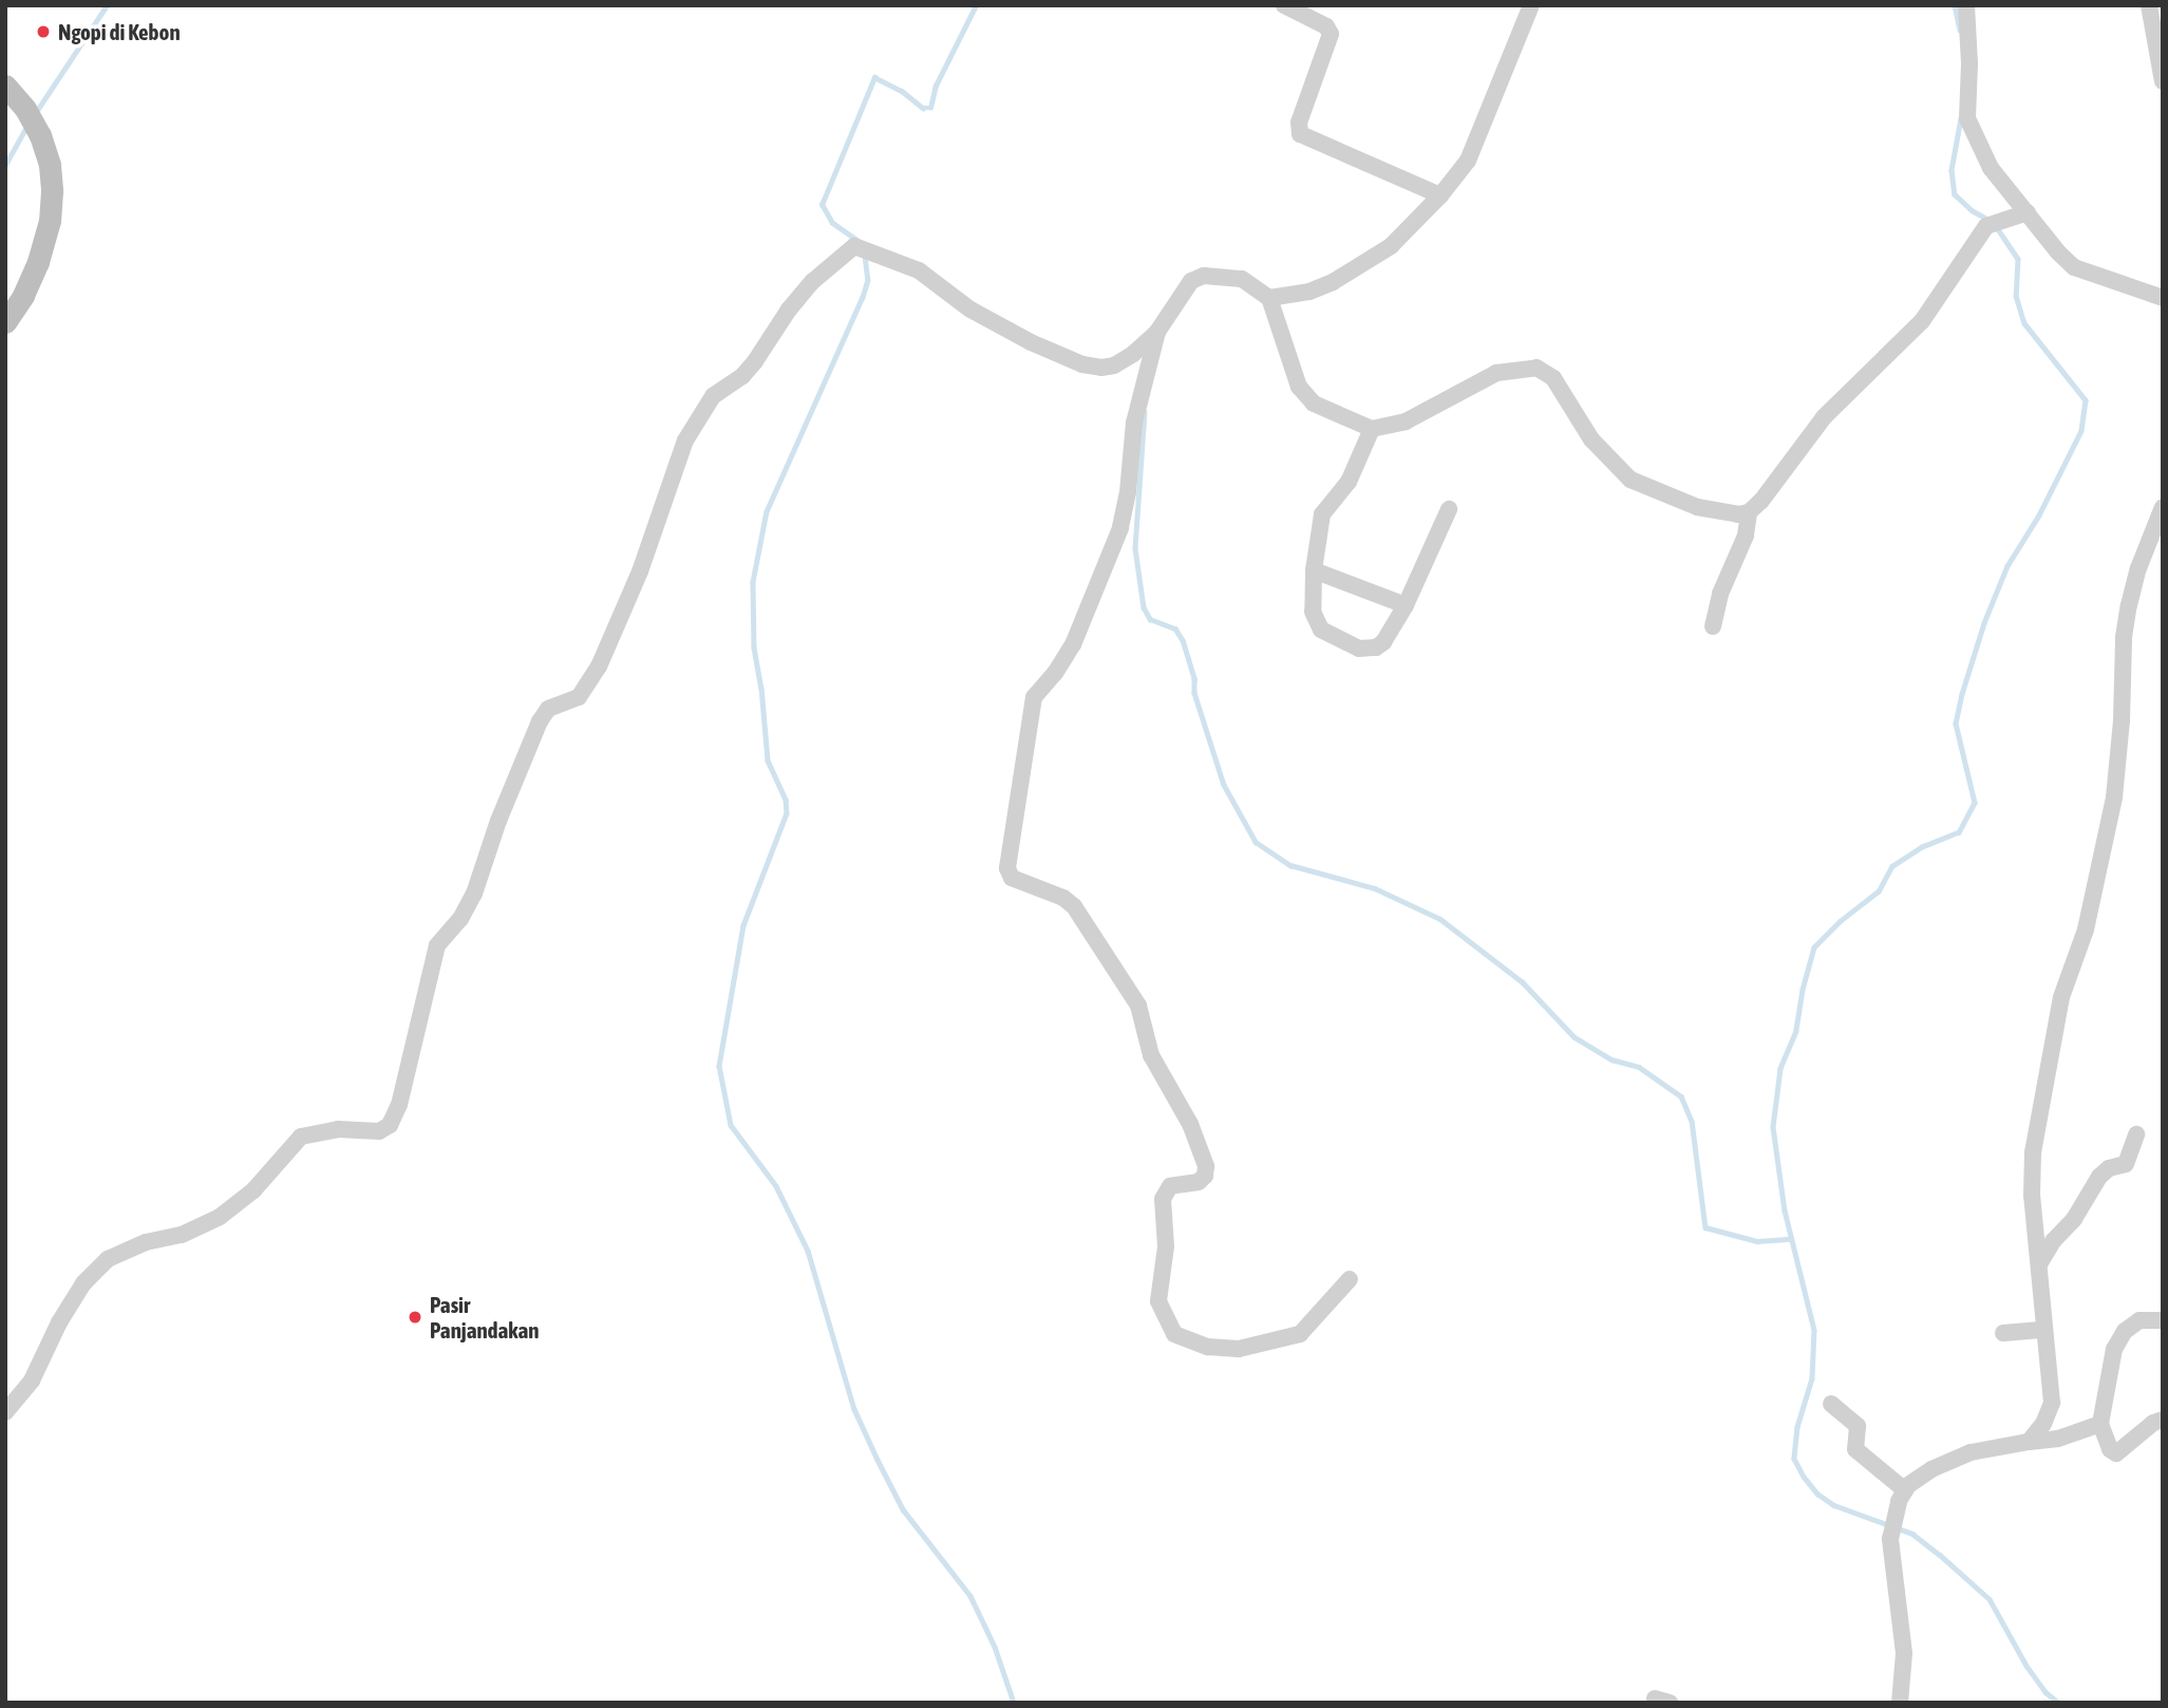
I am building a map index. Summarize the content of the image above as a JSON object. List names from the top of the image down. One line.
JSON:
{"places":["Ngopi di Kebon","Pasir Panjandakan"]}
